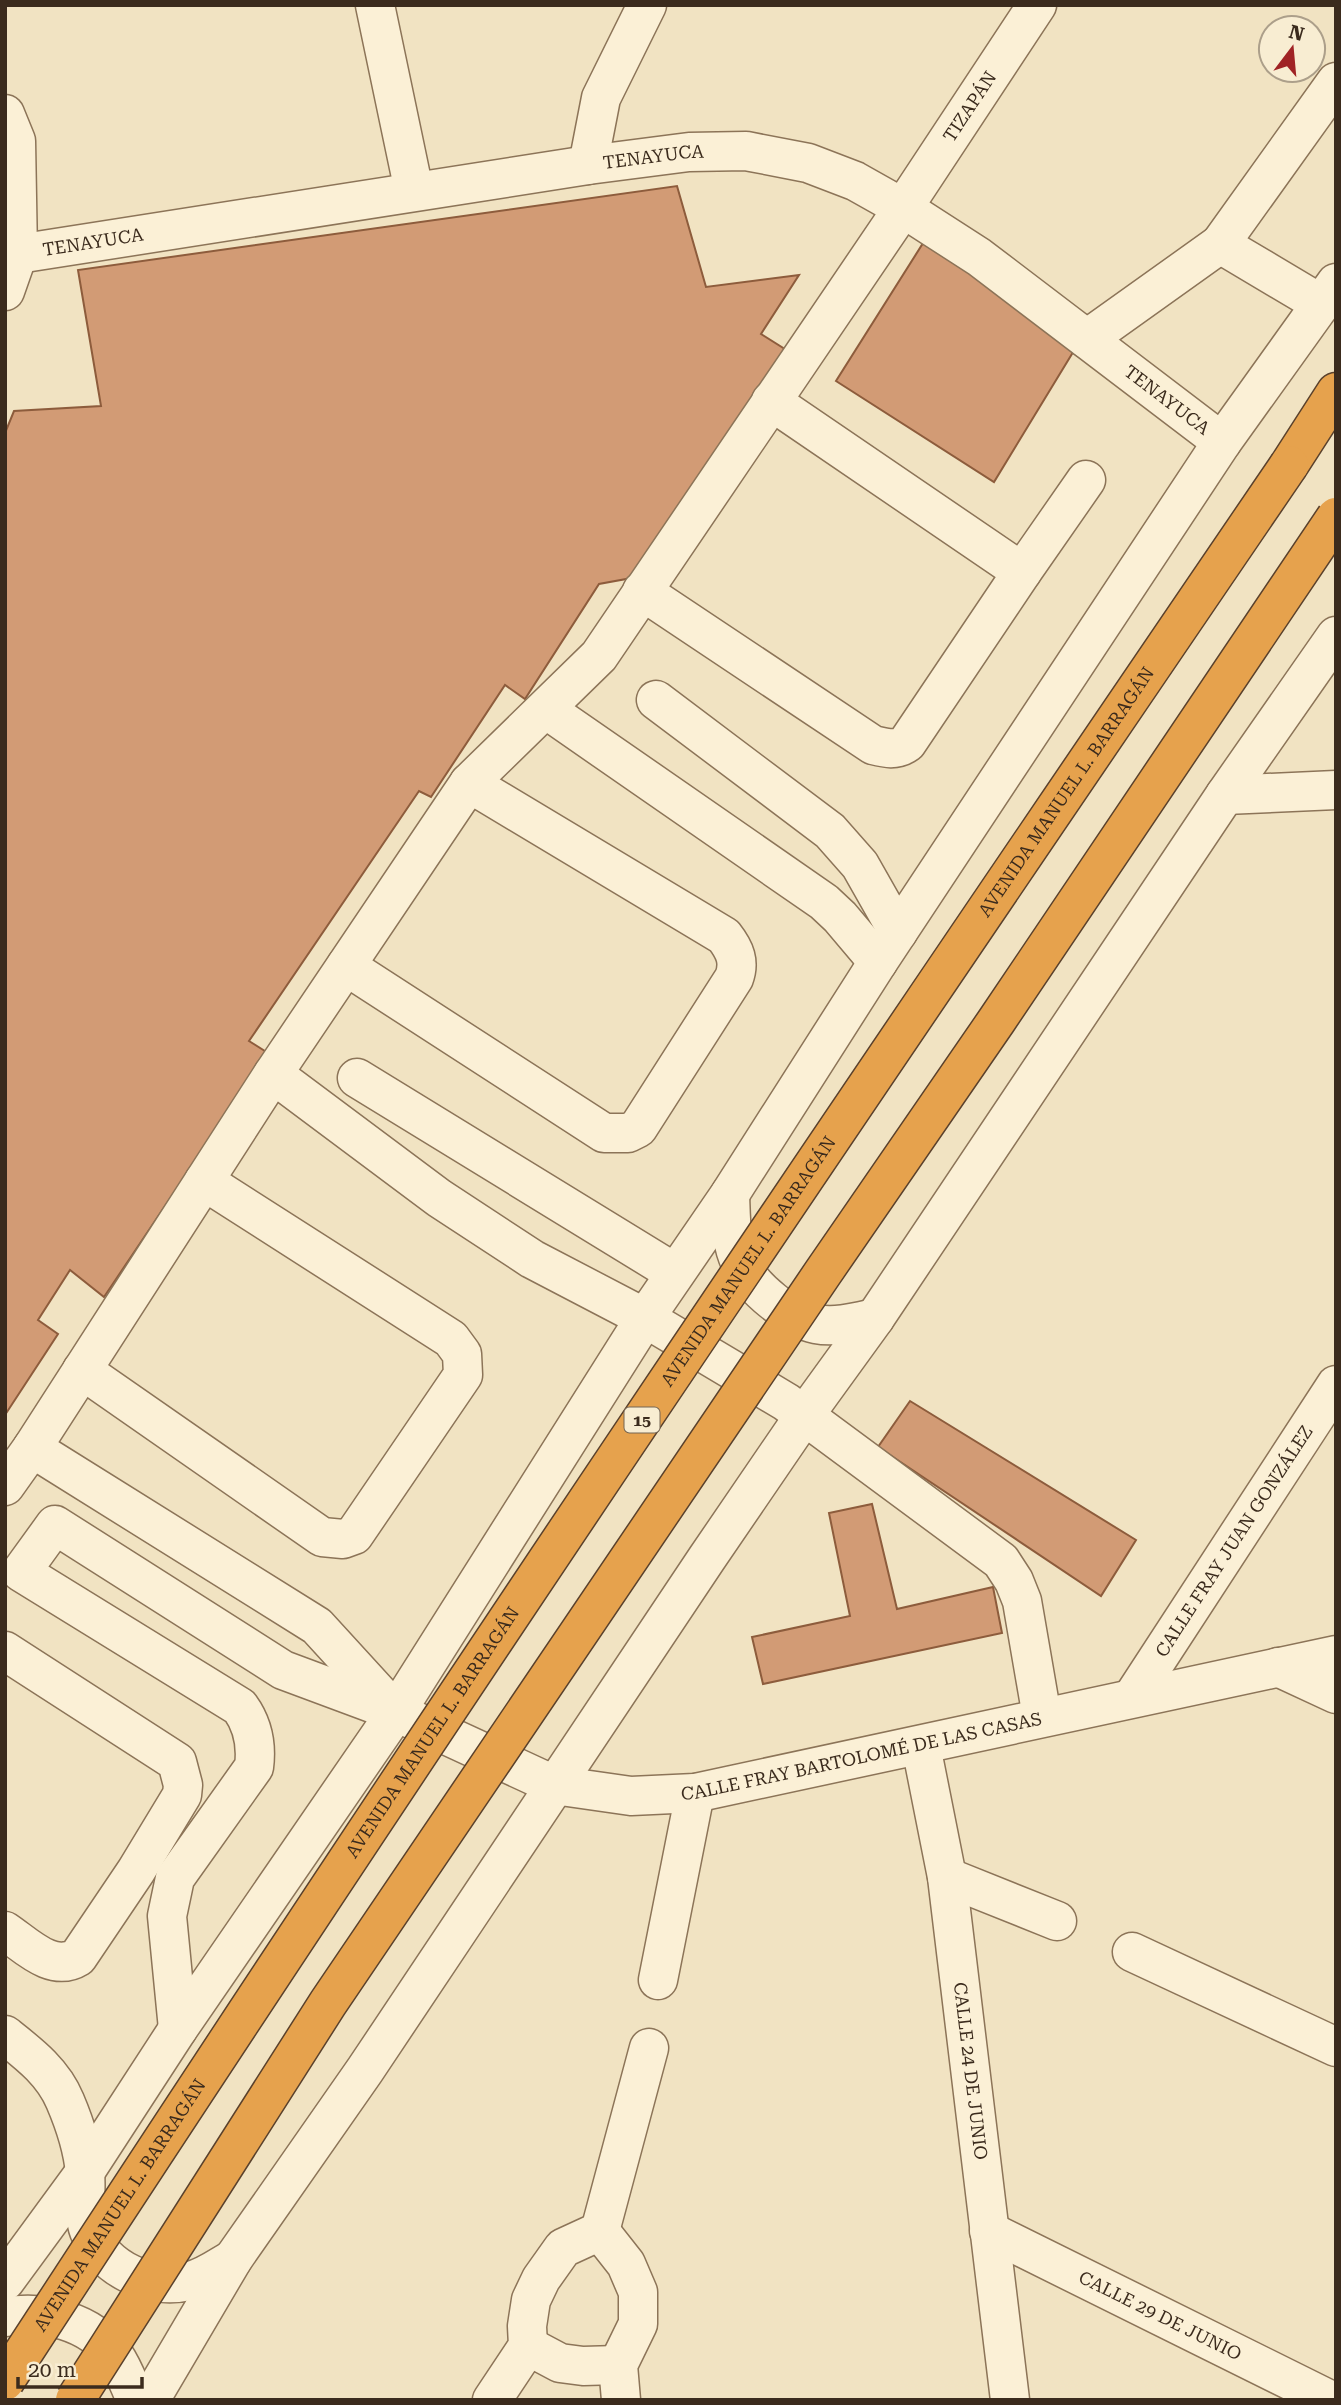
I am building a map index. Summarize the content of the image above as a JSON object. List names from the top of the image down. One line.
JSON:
{"streets":{"highway":["AVENIDA MANUEL L. BARRAGÁN","15"],"street":["TIZAPÁN","TENAYUCA","CALLE FRAY JUAN GONZÁLEZ","CALLE FRAY BARTOLOMÉ DE LAS CASAS","CALLE 24 DE JUNIO","CALLE 29 DE JUNIO"]},"crossings":[["TIZAPÁN","TENAYUCA"],["CALLE FRAY JUAN GONZÁLEZ","CALLE FRAY BARTOLOMÉ DE LAS CASAS"],["CALLE FRAY BARTOLOMÉ DE LAS CASAS","CALLE 24 DE JUNIO"],["CALLE 24 DE JUNIO","CALLE 29 DE JUNIO"]],"scale_bar":"20 m","north":"top"}
